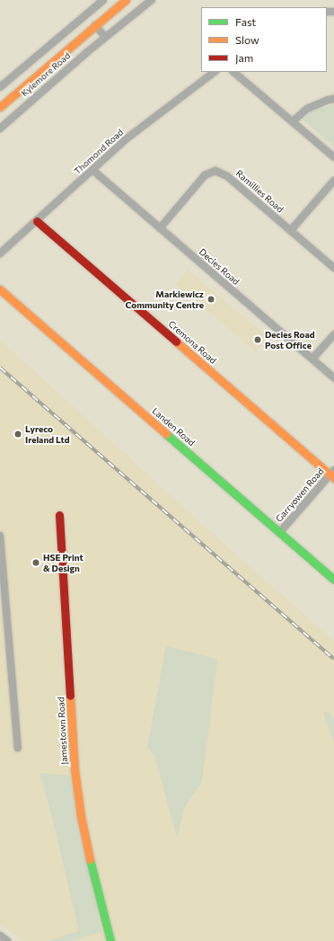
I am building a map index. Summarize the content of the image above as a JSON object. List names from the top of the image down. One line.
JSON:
{"streets":{"street":["Kylemore Road","Thomond Road","Ramillies Road","Decies Road","Cremona Road","Landen Road","Garryowen Road","Jamestown Road"]},"crossings":[["Thomond Road","Decies Road"],["Thomond Road","Cremona Road"],["Ramillies Road","Decies Road"],["Cremona Road","Garryowen Road"],["Landen Road","Garryowen Road"]],"places":["Markiewicz Community Centre","Decies Road Post Office","Lyreco Ireland Ltd","HSE Print & Design"],"legend":["Fast","Slow","Jam"]}
